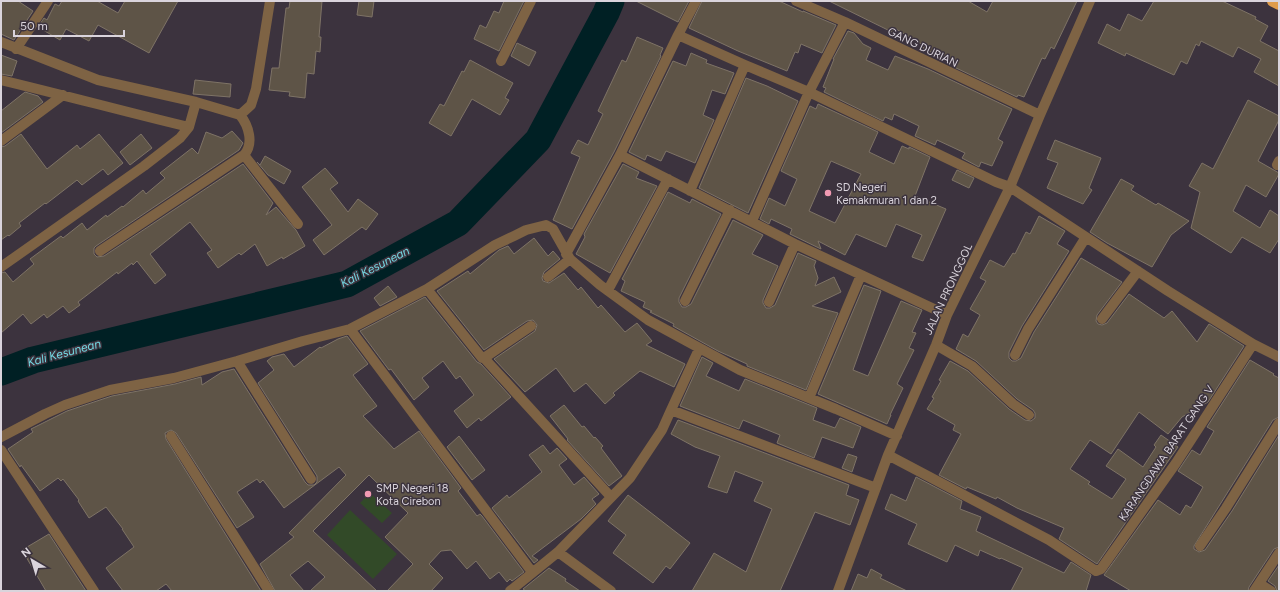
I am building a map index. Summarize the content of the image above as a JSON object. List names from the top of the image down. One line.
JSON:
{"streets":{"street":["GANG DURIAN","JALAN PRONGGOL","KARANGDAWA BARAT GANG V"]},"crossings":[["GANG DURIAN","JALAN PRONGGOL"],["JALAN PRONGGOL","KARANGDAWA BARAT GANG V"]],"water":["Kali Kesunean"],"places":["SD Negeri Kemakmuran 1 dan 2","SMP Negeri 18 Kota Cirebon"],"scale_bar":"50 m","north":"top left"}
